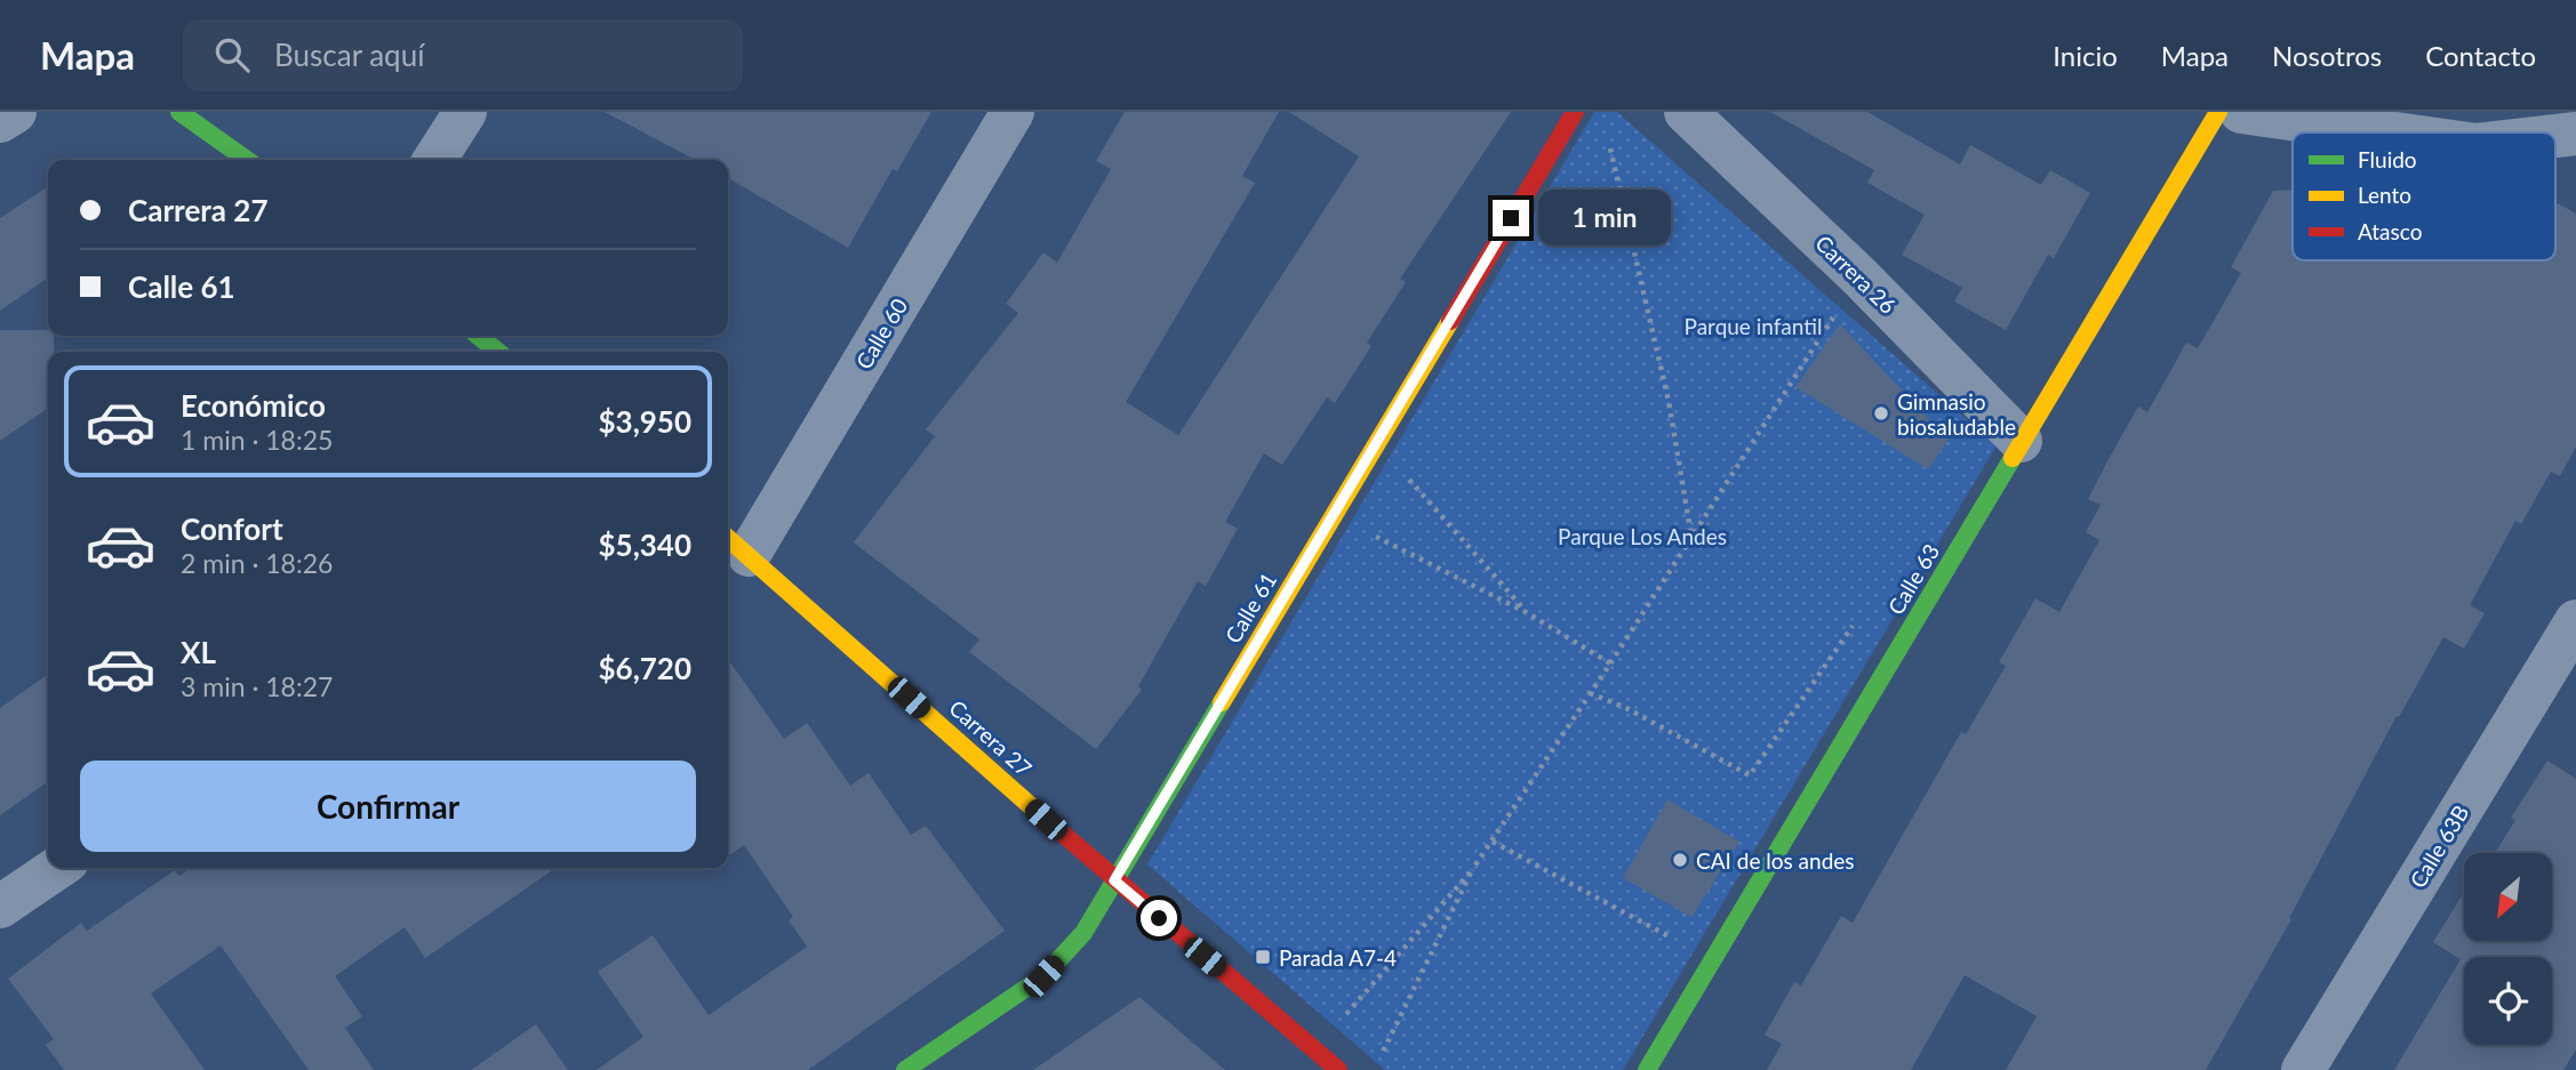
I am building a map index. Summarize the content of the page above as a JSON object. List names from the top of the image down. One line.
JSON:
{"streets":{"street":["Carrera 26","Calle 60","Calle 63","Calle 61","Carrera 27","Calle 63B"]},"crossings":[["Carrera 26","Calle 63"],["Calle 60","Carrera 27"],["Calle 61","Carrera 27"]],"parks":["Parque infantil","Parque Los Andes"],"places":{"other":["Gimnasio biosaludable","CAI de los andes"],"transit":["Parada A7-4"]},"legend":["Fluido","Lento","Atasco"],"north":"bottom left","page":{"header":"Mapa","search":"Buscar aquí","nav":["Inicio","Mapa","Nosotros","Contacto"],"banner":["Carrera 27","Calle 61"],"bubble":"1 min","list":[{"name":"Económico","note":"1 min · 18:25","value":"$3,950"},{"name":"Confort","note":"2 min · 18:26","value":"$5,340"},{"name":"XL","note":"3 min · 18:27","value":"$6,720"}],"buttons":"Confirmar"}}
